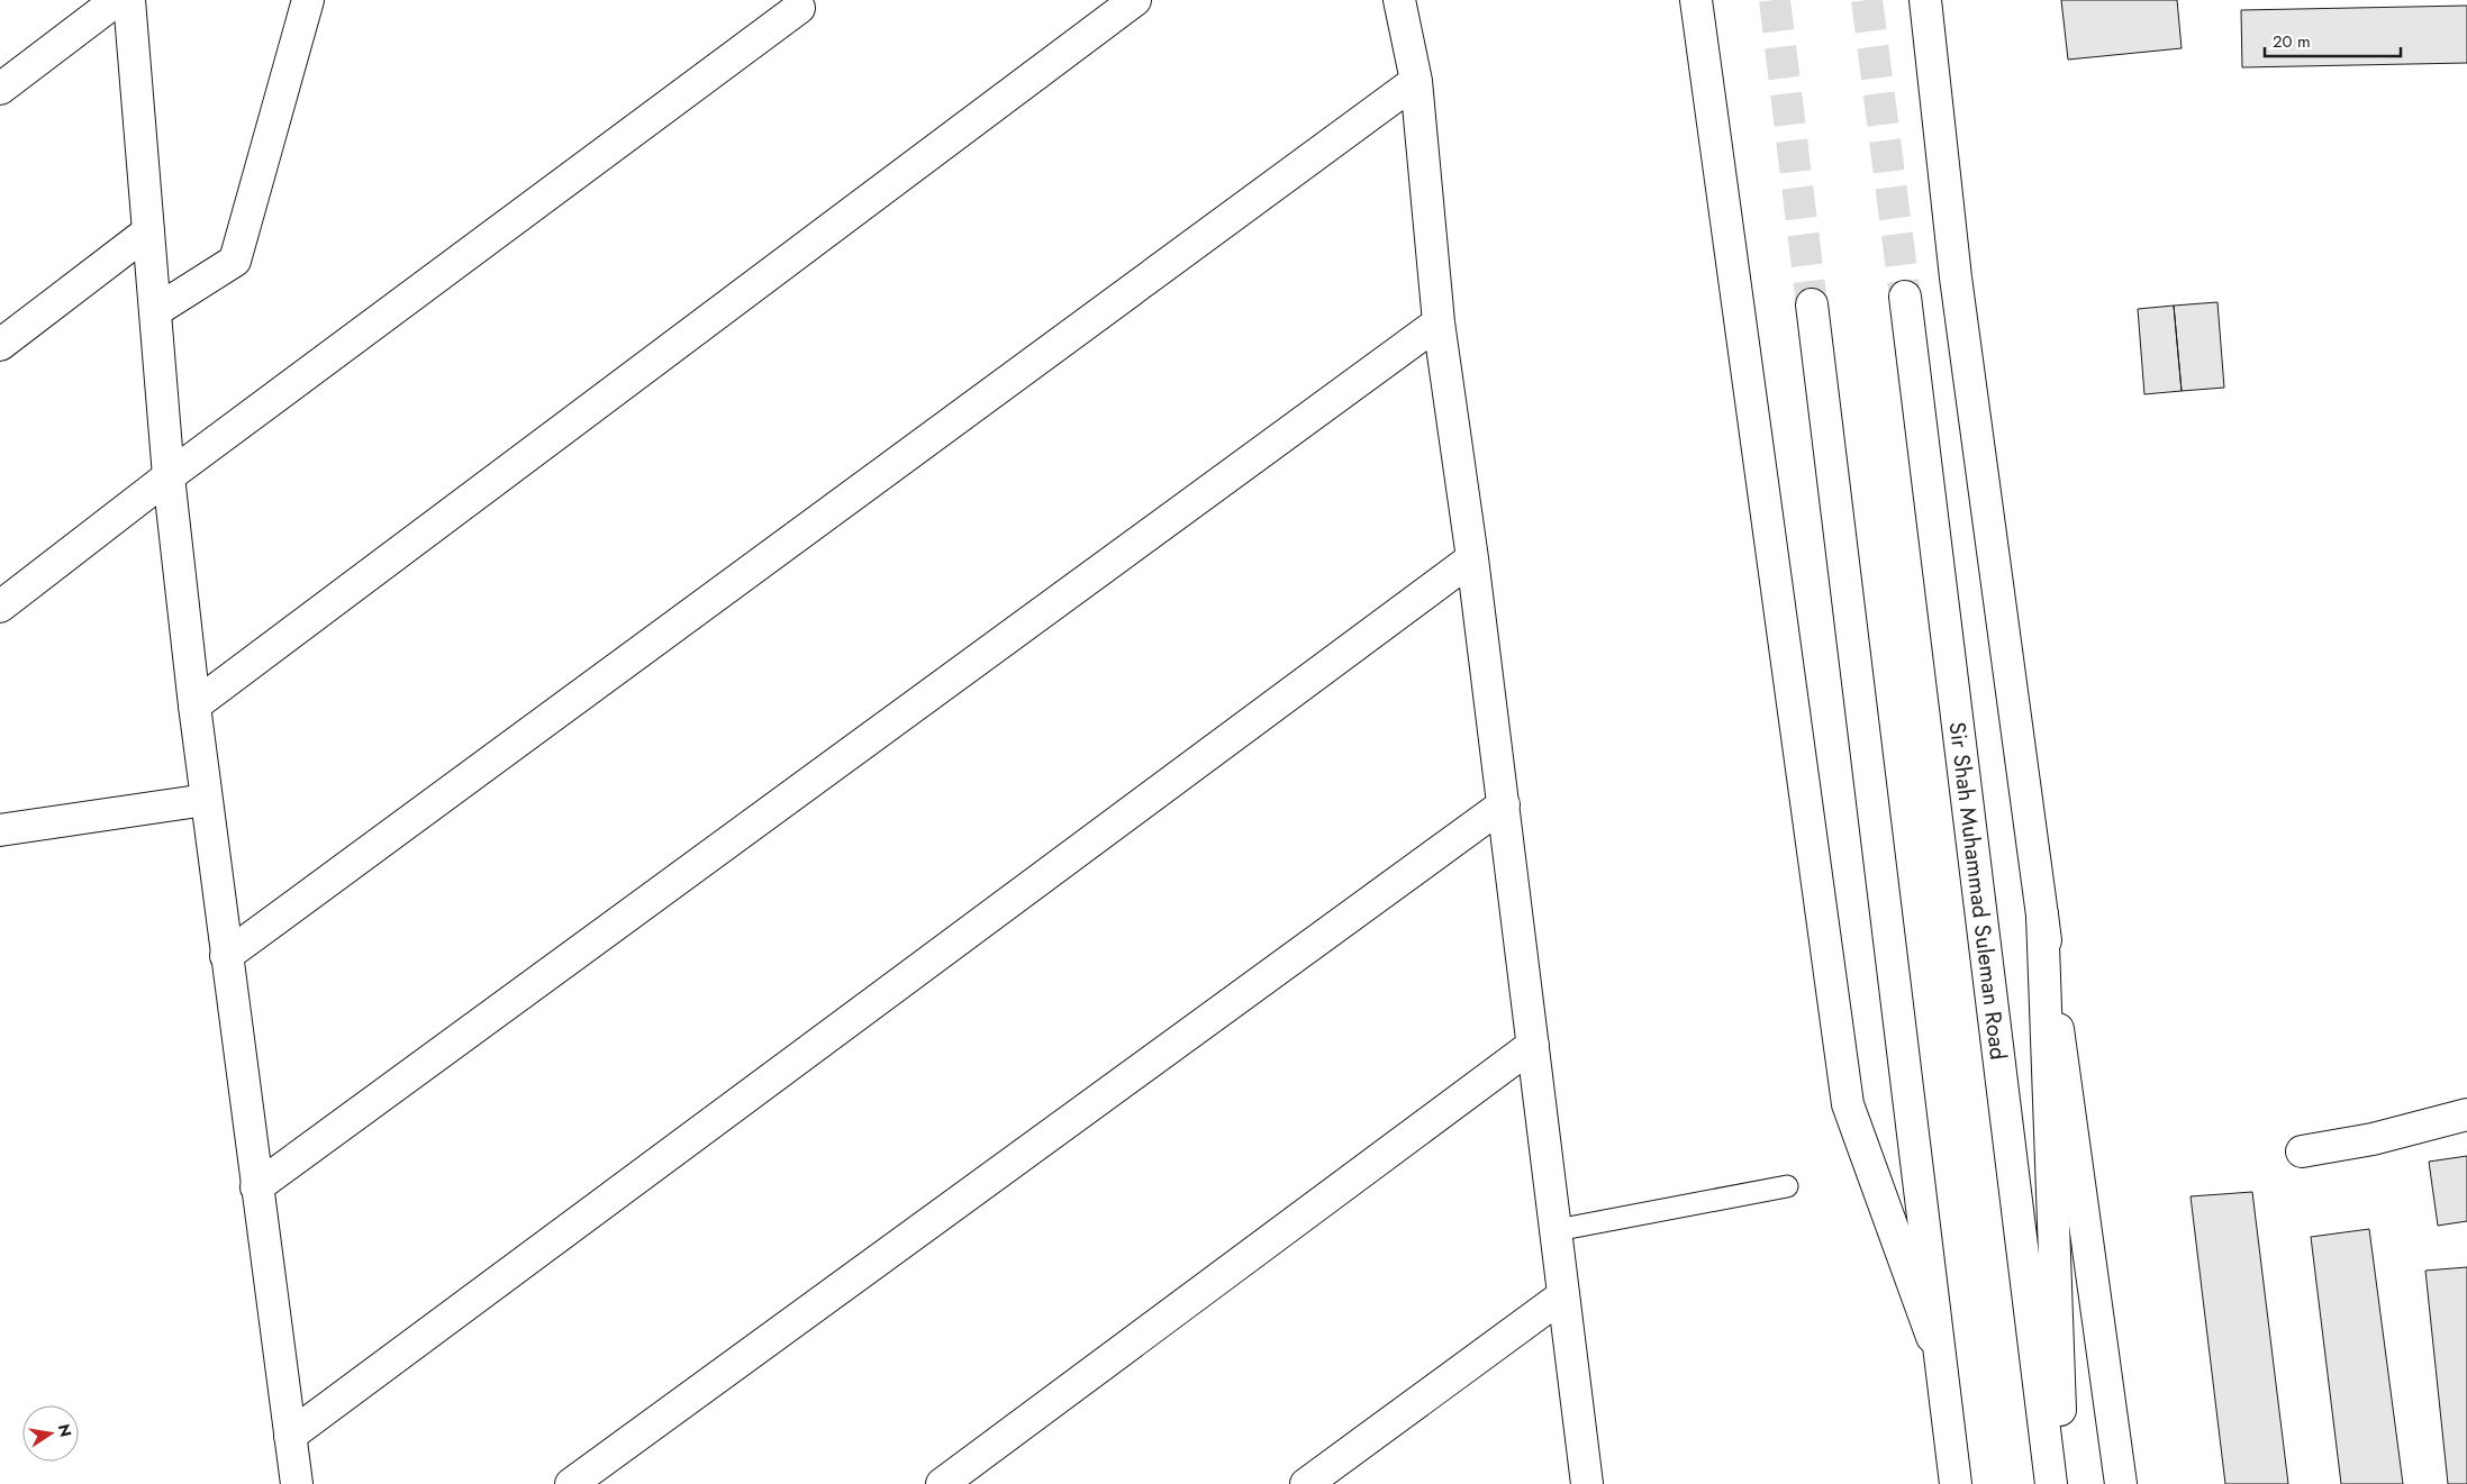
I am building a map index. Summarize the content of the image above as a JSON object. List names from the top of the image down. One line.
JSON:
{"streets":{"main road":["Sir Shah Muhammad Suleman Road"]},"scale_bar":"20 m","north":"right"}
